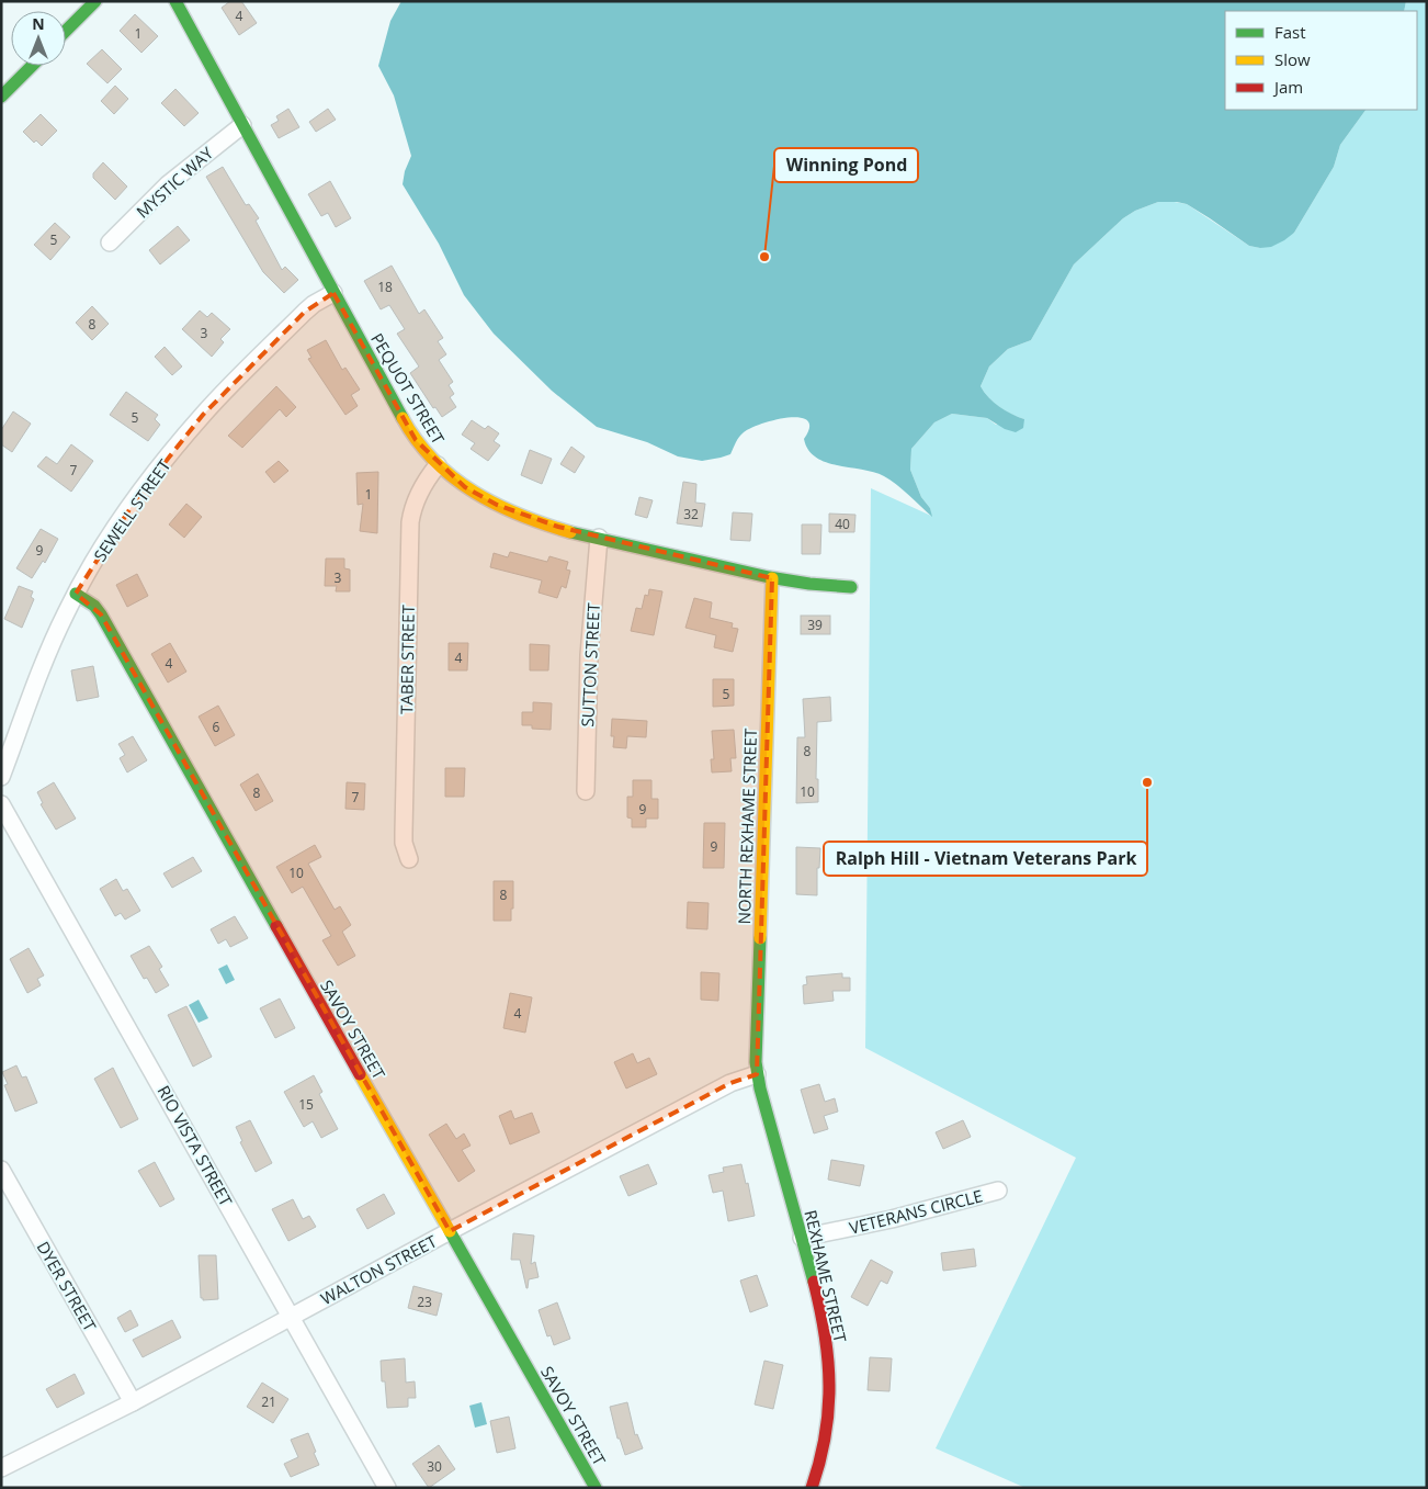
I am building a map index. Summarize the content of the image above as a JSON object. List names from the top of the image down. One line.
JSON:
{"streets":{"street":["MYSTIC WAY","PEQUOT STREET","SEWELL STREET","TABER STREET","SUTTON STREET","NORTH REXHAME STREET","SAVOY STREET","RIO VISTA STREET","VETERANS CIRCLE","WALTON STREET","REXHAME STREET","DYER STREET"]},"crossings":[["MYSTIC WAY","PEQUOT STREET"],["PEQUOT STREET","SEWELL STREET"],["PEQUOT STREET","TABER STREET"],["PEQUOT STREET","SUTTON STREET"],["PEQUOT STREET","NORTH REXHAME STREET"],["SEWELL STREET","SAVOY STREET"],["NORTH REXHAME STREET","WALTON STREET"],["NORTH REXHAME STREET","REXHAME STREET"],["SAVOY STREET","WALTON STREET"],["RIO VISTA STREET","WALTON STREET"],["VETERANS CIRCLE","REXHAME STREET"],["WALTON STREET","REXHAME STREET"],["WALTON STREET","DYER STREET"]],"places":["Winning Pond","Ralph Hill - Vietnam Veterans Park"],"house_numbers":["4","1","5","18","8","3","5","7","1","32","40","9","3","39","4","4","5","6","8","10","8","7","9","9","10","8","4","15","23","21","30"],"legend":["Fast","Slow","Jam"],"north":"top"}
